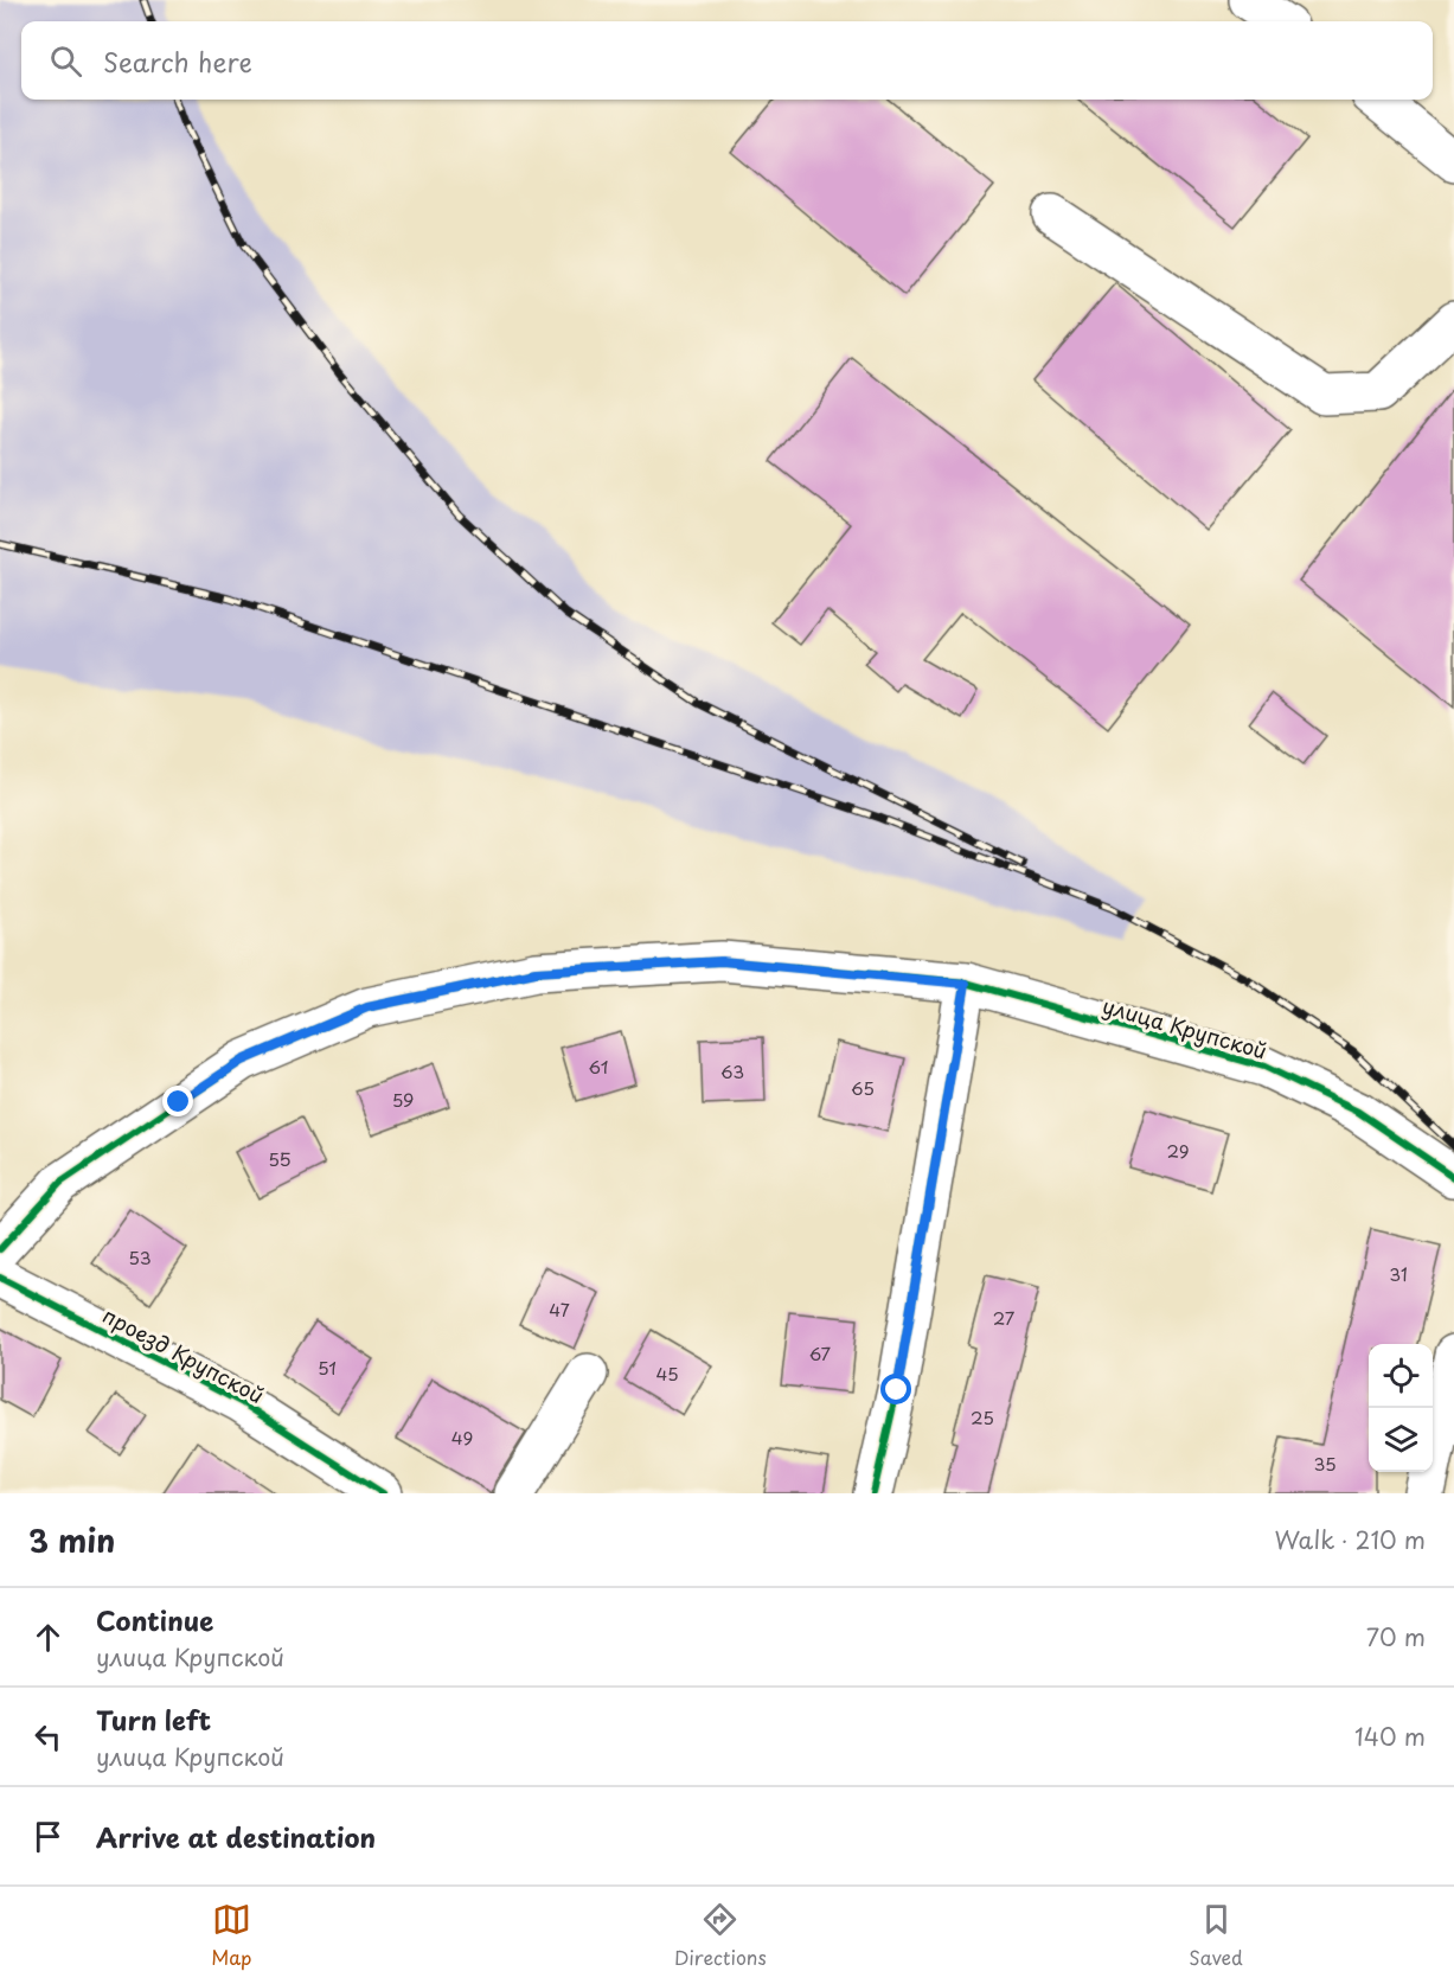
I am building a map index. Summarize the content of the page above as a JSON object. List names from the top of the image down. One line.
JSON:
{"streets":{"street":["улица Крупской","проезд Крупской"]},"house_numbers":["61","63","65","59","29","55","53","31","47","27","67","51","45","25","49","35"],"page":{"search":"Search here","heading":["3 min","Walk · 210 m"],"list":[["Continue","улица Крупской","70 m"],["Turn left","улица Крупской","140 m"],"Arrive at destination"],"nav":["Map","Directions","Saved"]}}
